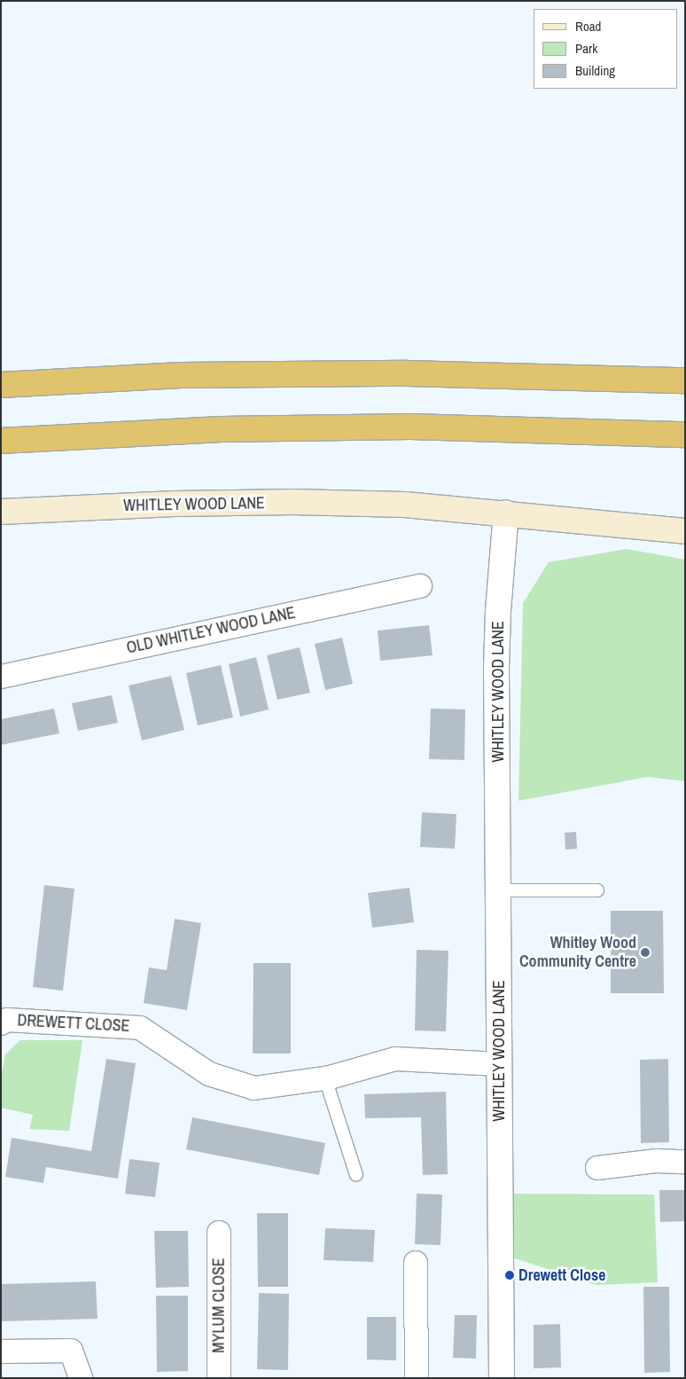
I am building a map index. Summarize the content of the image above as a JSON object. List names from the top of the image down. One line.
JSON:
{"streets":{"main road":["WHITLEY WOOD LANE"],"street":["OLD WHITLEY WOOD LANE","DREWETT CLOSE","MYLUM CLOSE"]},"crossings":[["WHITLEY WOOD LANE","DREWETT CLOSE"]],"places":["Whitley Wood Community Centre","Drewett Close"],"legend":["Road","Park","Building"]}
